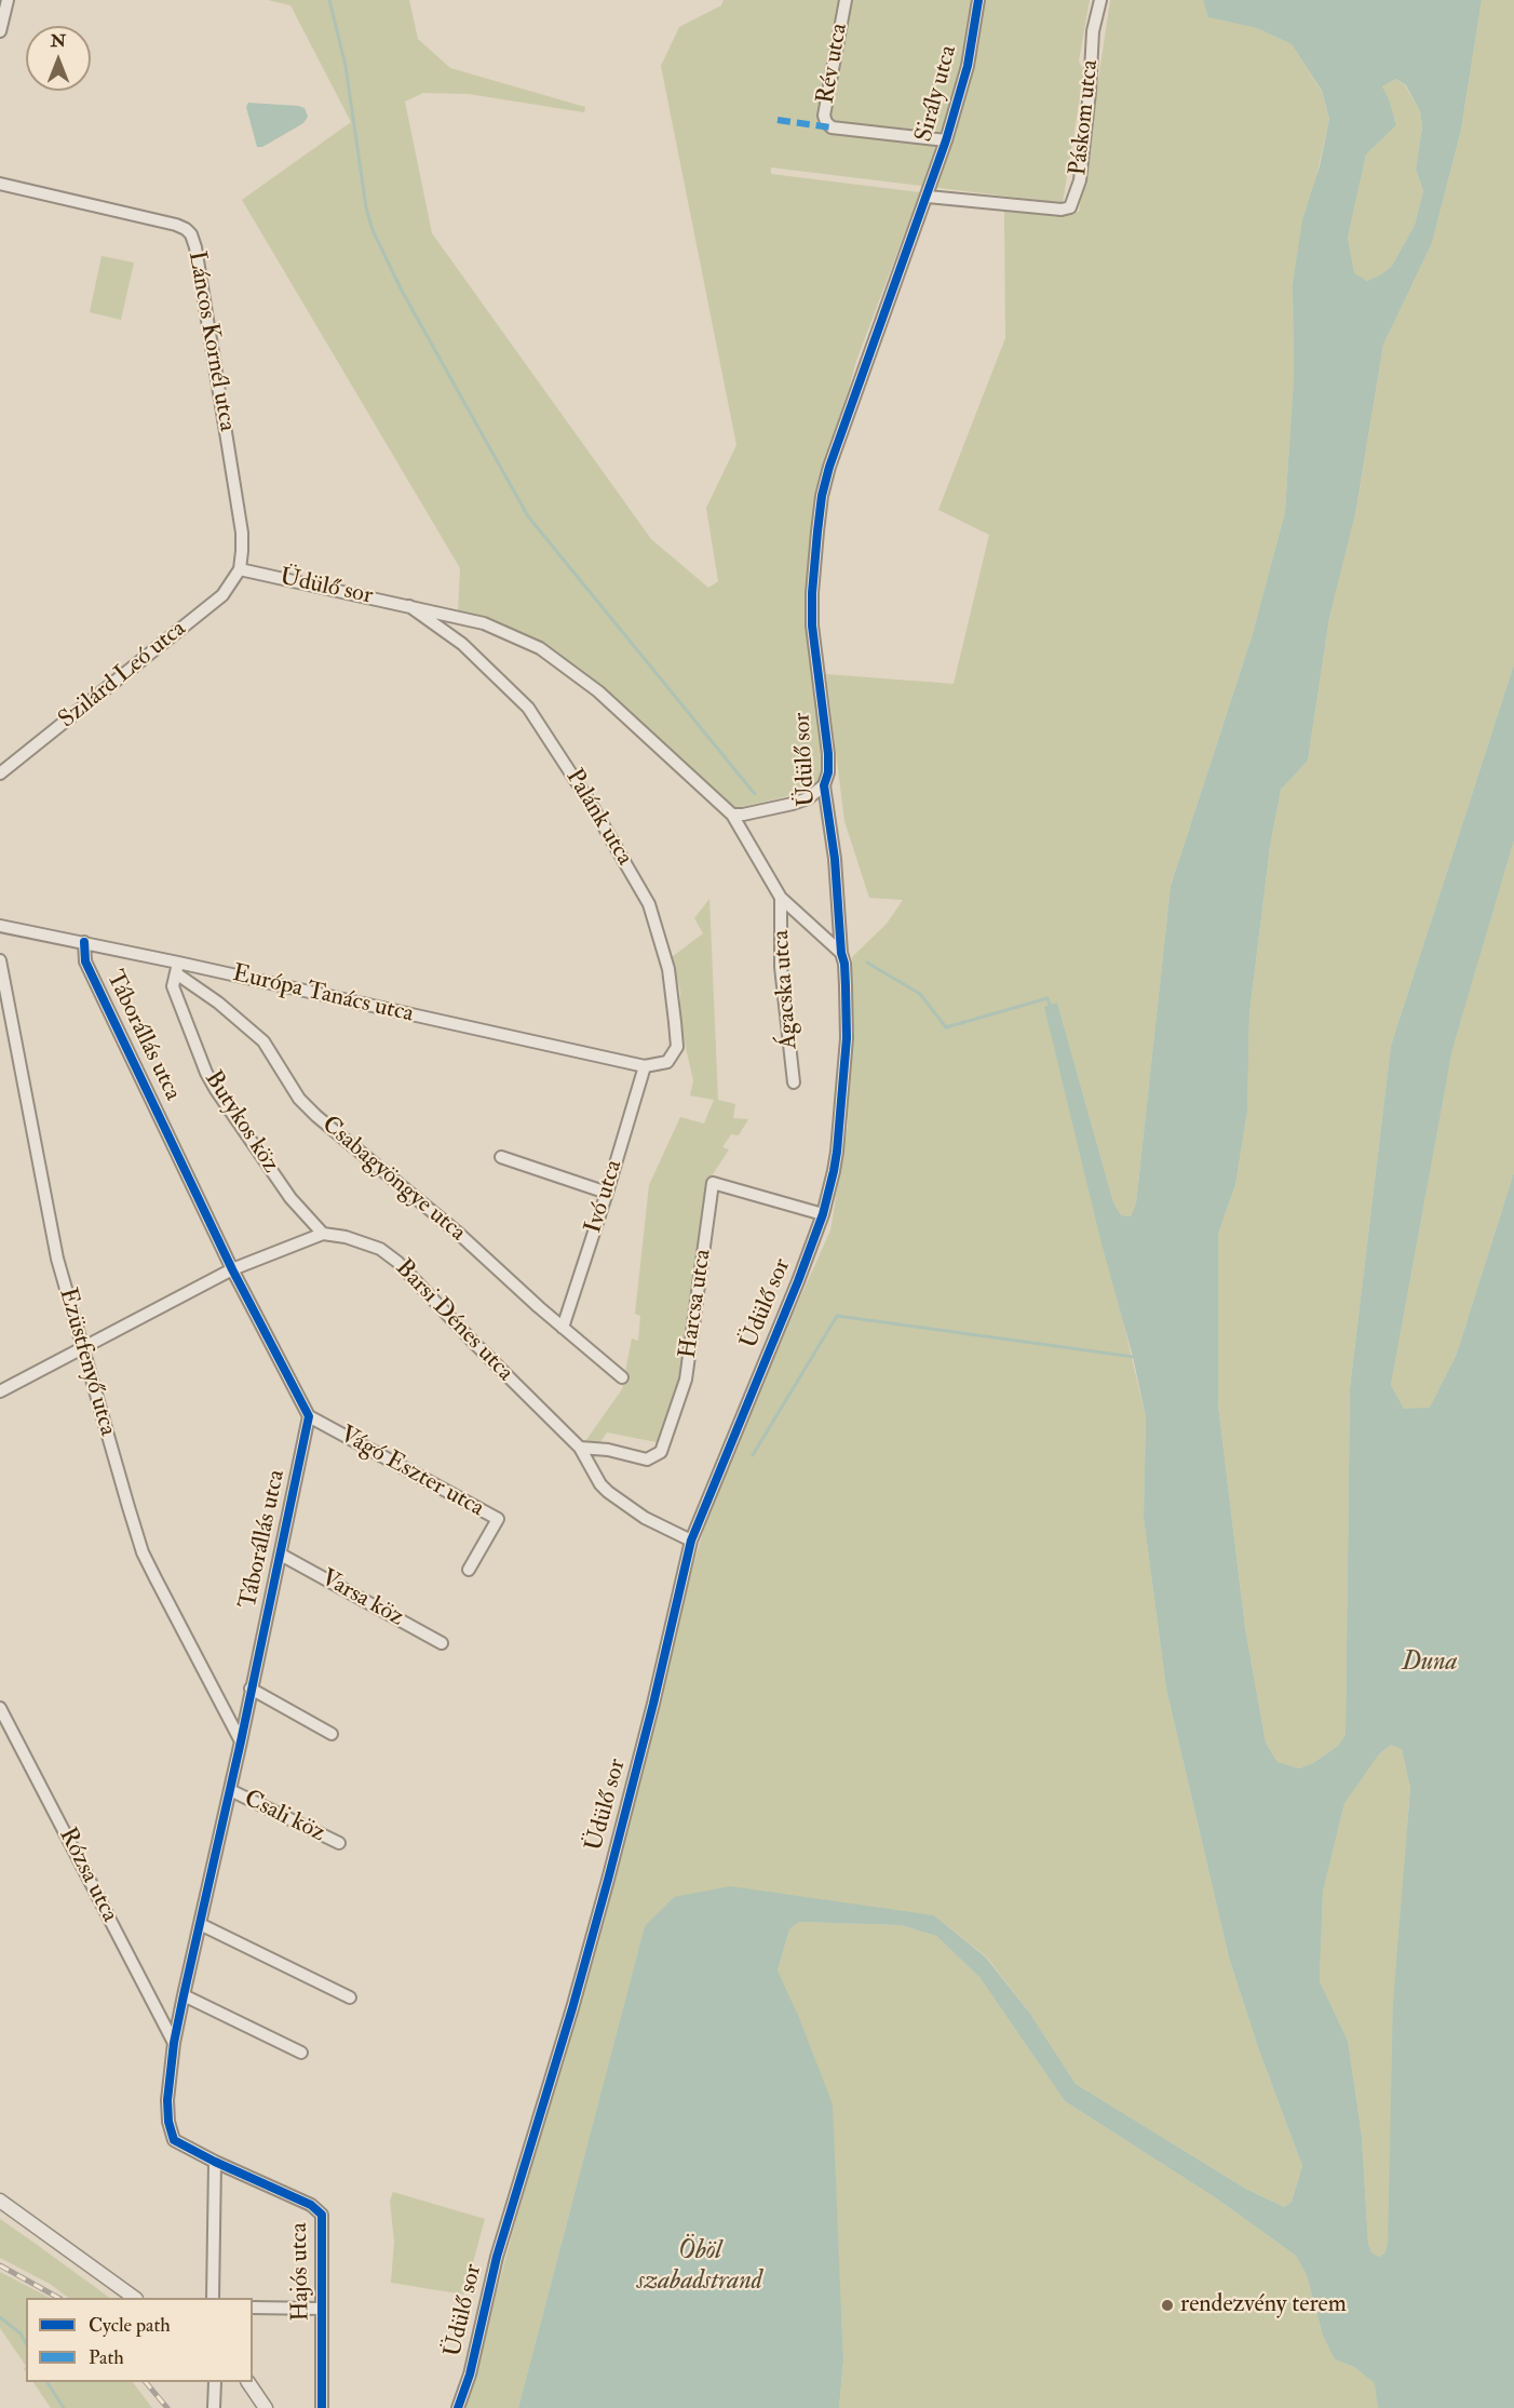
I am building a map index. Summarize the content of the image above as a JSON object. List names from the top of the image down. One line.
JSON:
{"streets":{"street":["Rév utca","Sirály utca","Páskom utca","Láncos Kornél utca","Üdülő sor","Szilárd Leó utca","Palánk utca","Ágacska utca","Európa Tanács utca","Táborállás utca","Butykos köz","Csabagyöngye utca","Ivó utca","Harcsa utca","Barsi Dénes utca","Ezüstfenyő utca","Vágó Eszter utca","Varsa köz","Csali köz","Rózsa utca","Hajós utca"]},"crossings":[["Rév utca","Sirály utca"],["Sirály utca","Páskom utca"],["Sirály utca","Üdülő sor"],["Páskom utca","Üdülő sor"],["Láncos Kornél utca","Üdülő sor"],["Láncos Kornél utca","Szilárd Leó utca"],["Üdülő sor","Szilárd Leó utca"],["Üdülő sor","Palánk utca"],["Üdülő sor","Ágacska utca"],["Üdülő sor","Harcsa utca"],["Üdülő sor","Barsi Dénes utca"],["Palánk utca","Európa Tanács utca"],["Palánk utca","Ivó utca"],["Európa Tanács utca","Táborállás utca"],["Európa Tanács utca","Butykos köz"],["Európa Tanács utca","Csabagyöngye utca"],["Európa Tanács utca","Ivó utca"],["Táborállás utca","Ezüstfenyő utca"],["Táborállás utca","Vágó Eszter utca"],["Táborállás utca","Varsa köz"],["Táborállás utca","Csali köz"],["Táborállás utca","Rózsa utca"],["Táborállás utca","Hajós utca"],["Butykos köz","Csabagyöngye utca"],["Butykos köz","Barsi Dénes utca"],["Csabagyöngye utca","Ivó utca"],["Harcsa utca","Barsi Dénes utca"]],"water":["Duna","Öböl szabadstrand"],"places":["rendezvény terem"],"legend":["Cycle path","Path"],"north":"top"}
